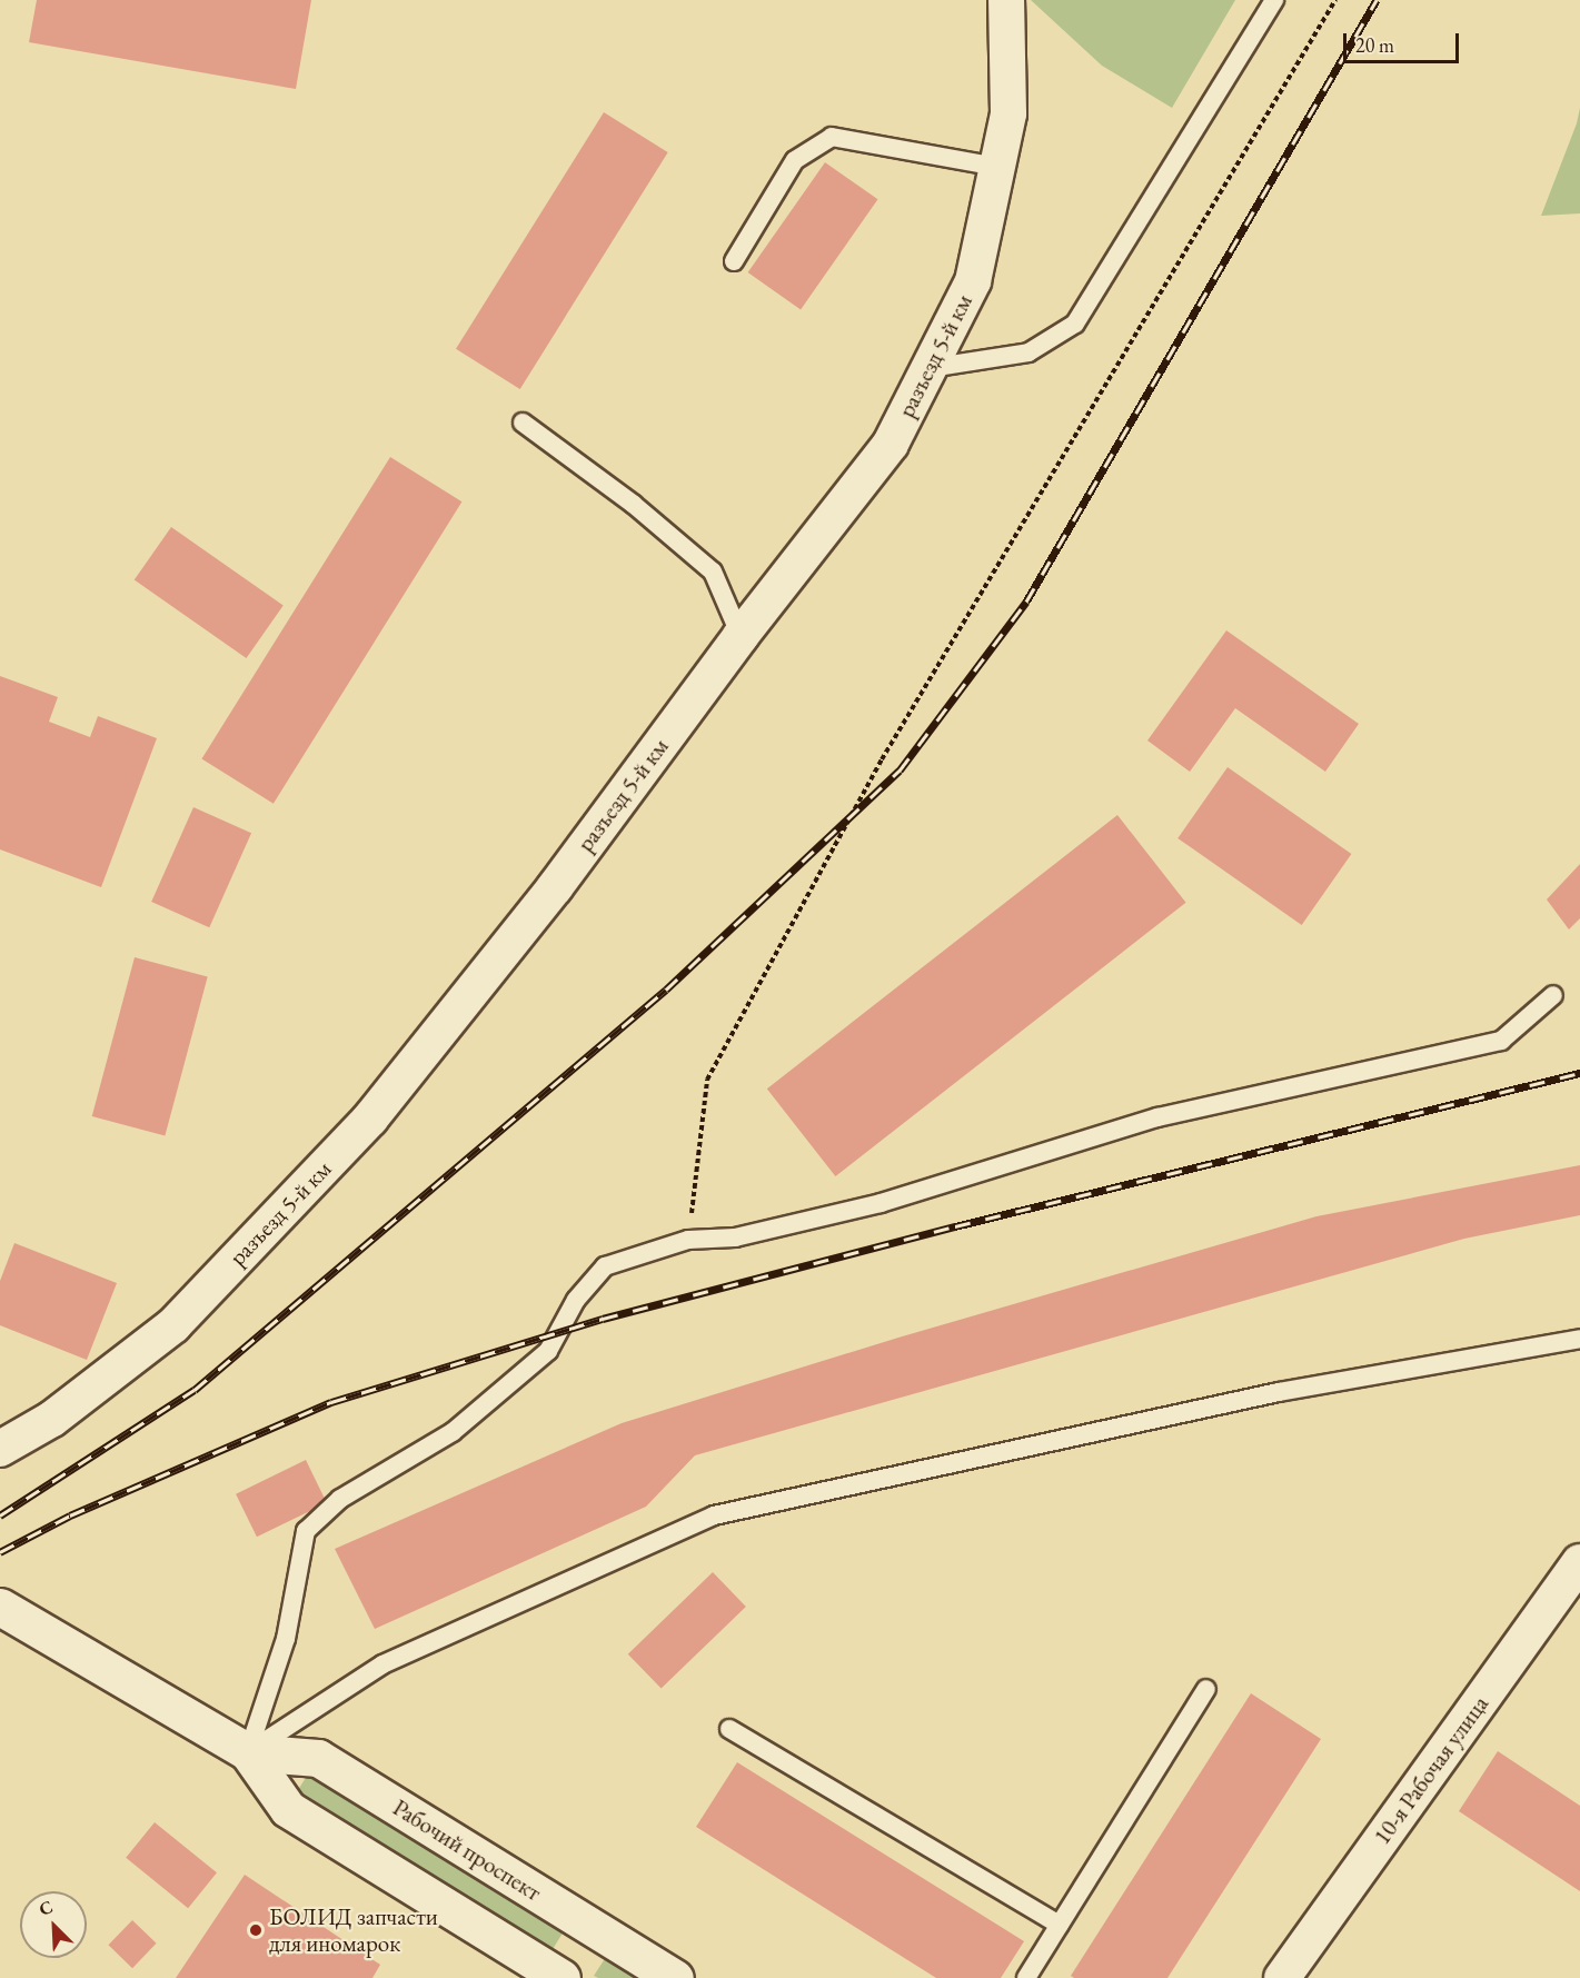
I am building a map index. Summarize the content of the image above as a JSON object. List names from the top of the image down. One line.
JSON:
{"streets":{"street":["разъезд 5-й км","10-я Рабочая улица","Рабочий проспект"]},"places":["БОЛИД запчасти для иномарок"],"scale_bar":"20 m","north":"top left"}
